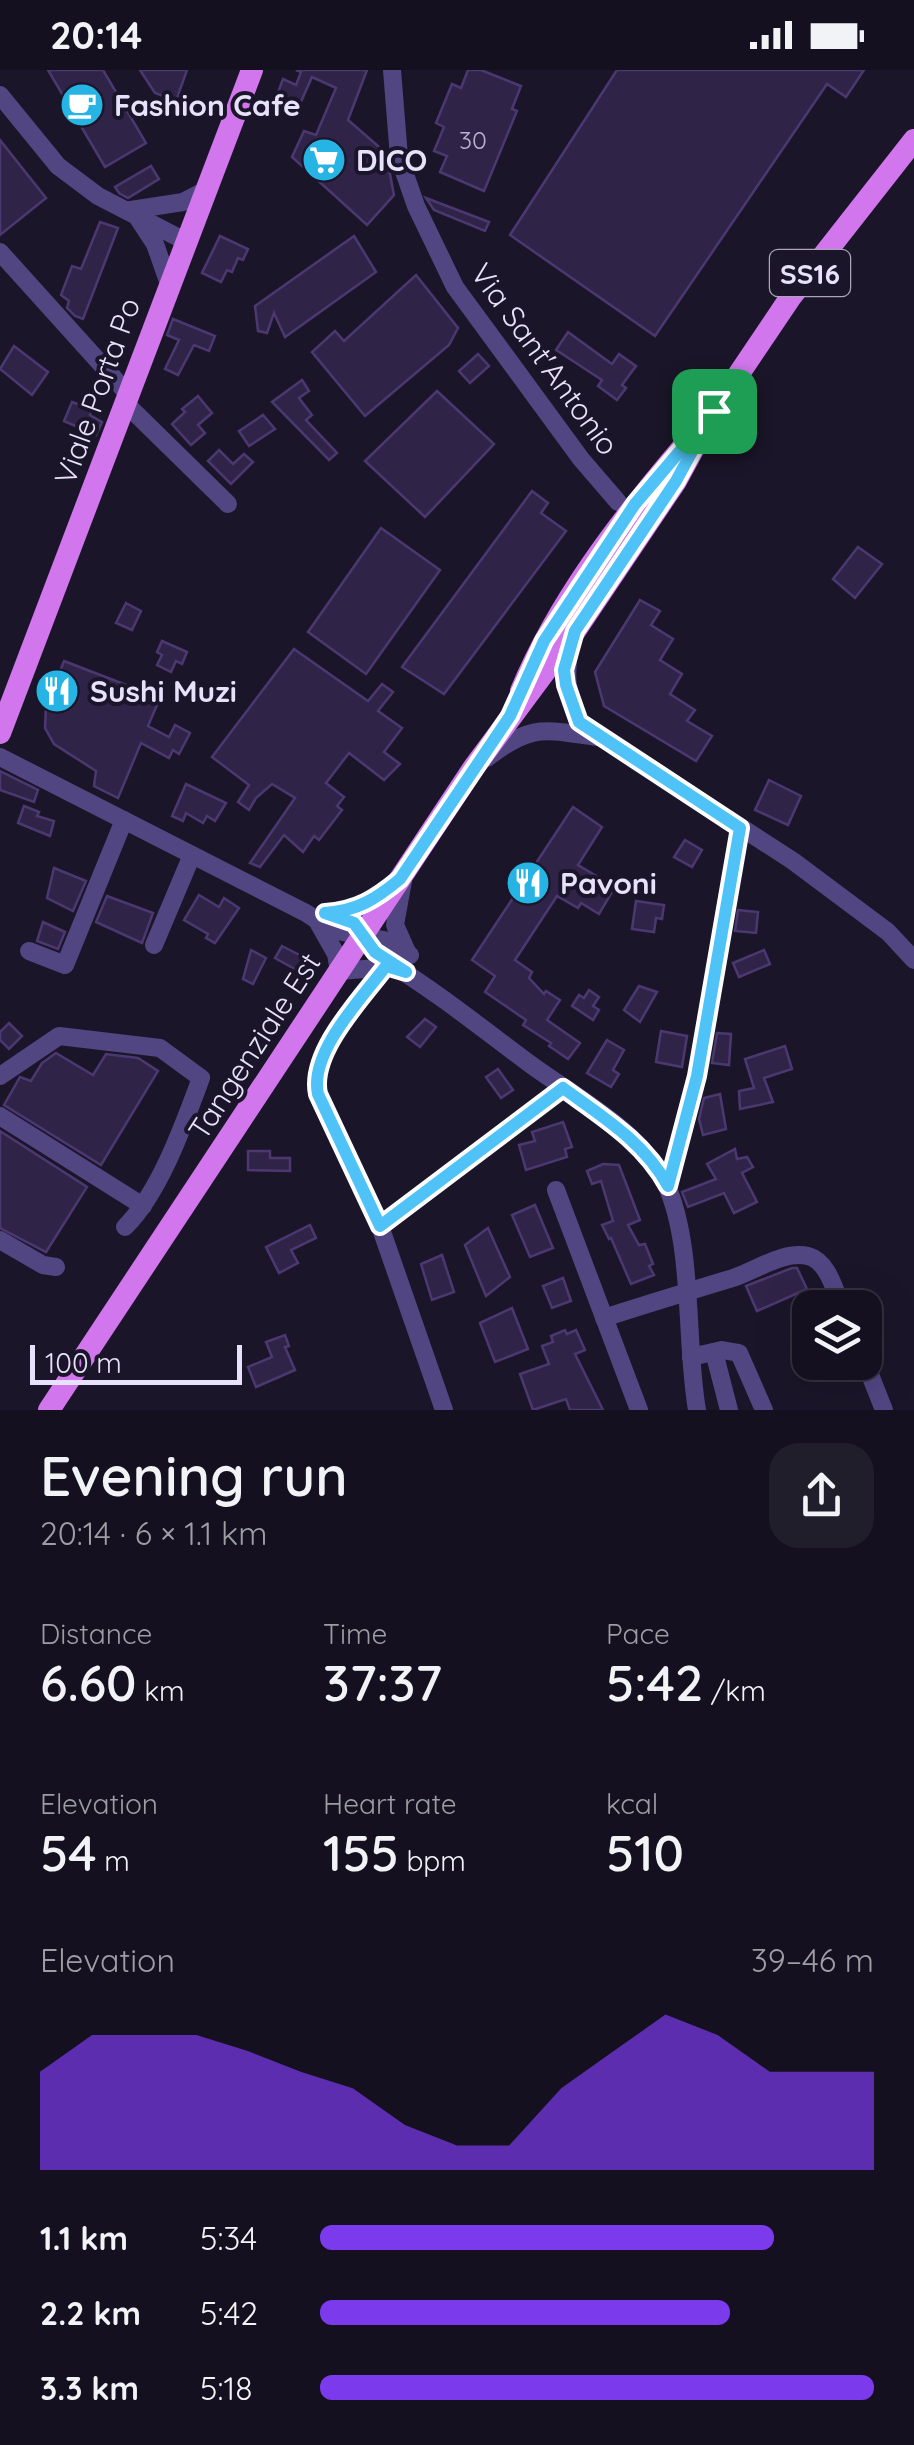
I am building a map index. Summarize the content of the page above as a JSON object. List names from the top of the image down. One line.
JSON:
{"streets":{"main road":["SS16","Viale Porta Po","Tangenziale Est"],"street":["Via Sant'Antonio"]},"places":{"cafe":["Fashion Cafe"],"supermarket":["DICO"],"restaurant":["Sushi Muzi","Pavoni"]},"house_numbers":["30"],"scale_bar":"100 m","page":{"status":"20:14","scale":"100 m","heading":["Evening run","20:14 · 6 × 1.1 km"],"stats":[["Distance","6.60 km"],["Time","37:37"],["Pace","5:42 /km"],["Elevation","54 m"],["Heart rate","155 bpm"],["kcal","510"]],"chart":["Elevation","39–46 m"],"list":[{"name":"1.1 km","note":"5:34"},{"name":"2.2 km","note":"5:42"},{"name":"3.3 km","note":"5:18"}]}}
